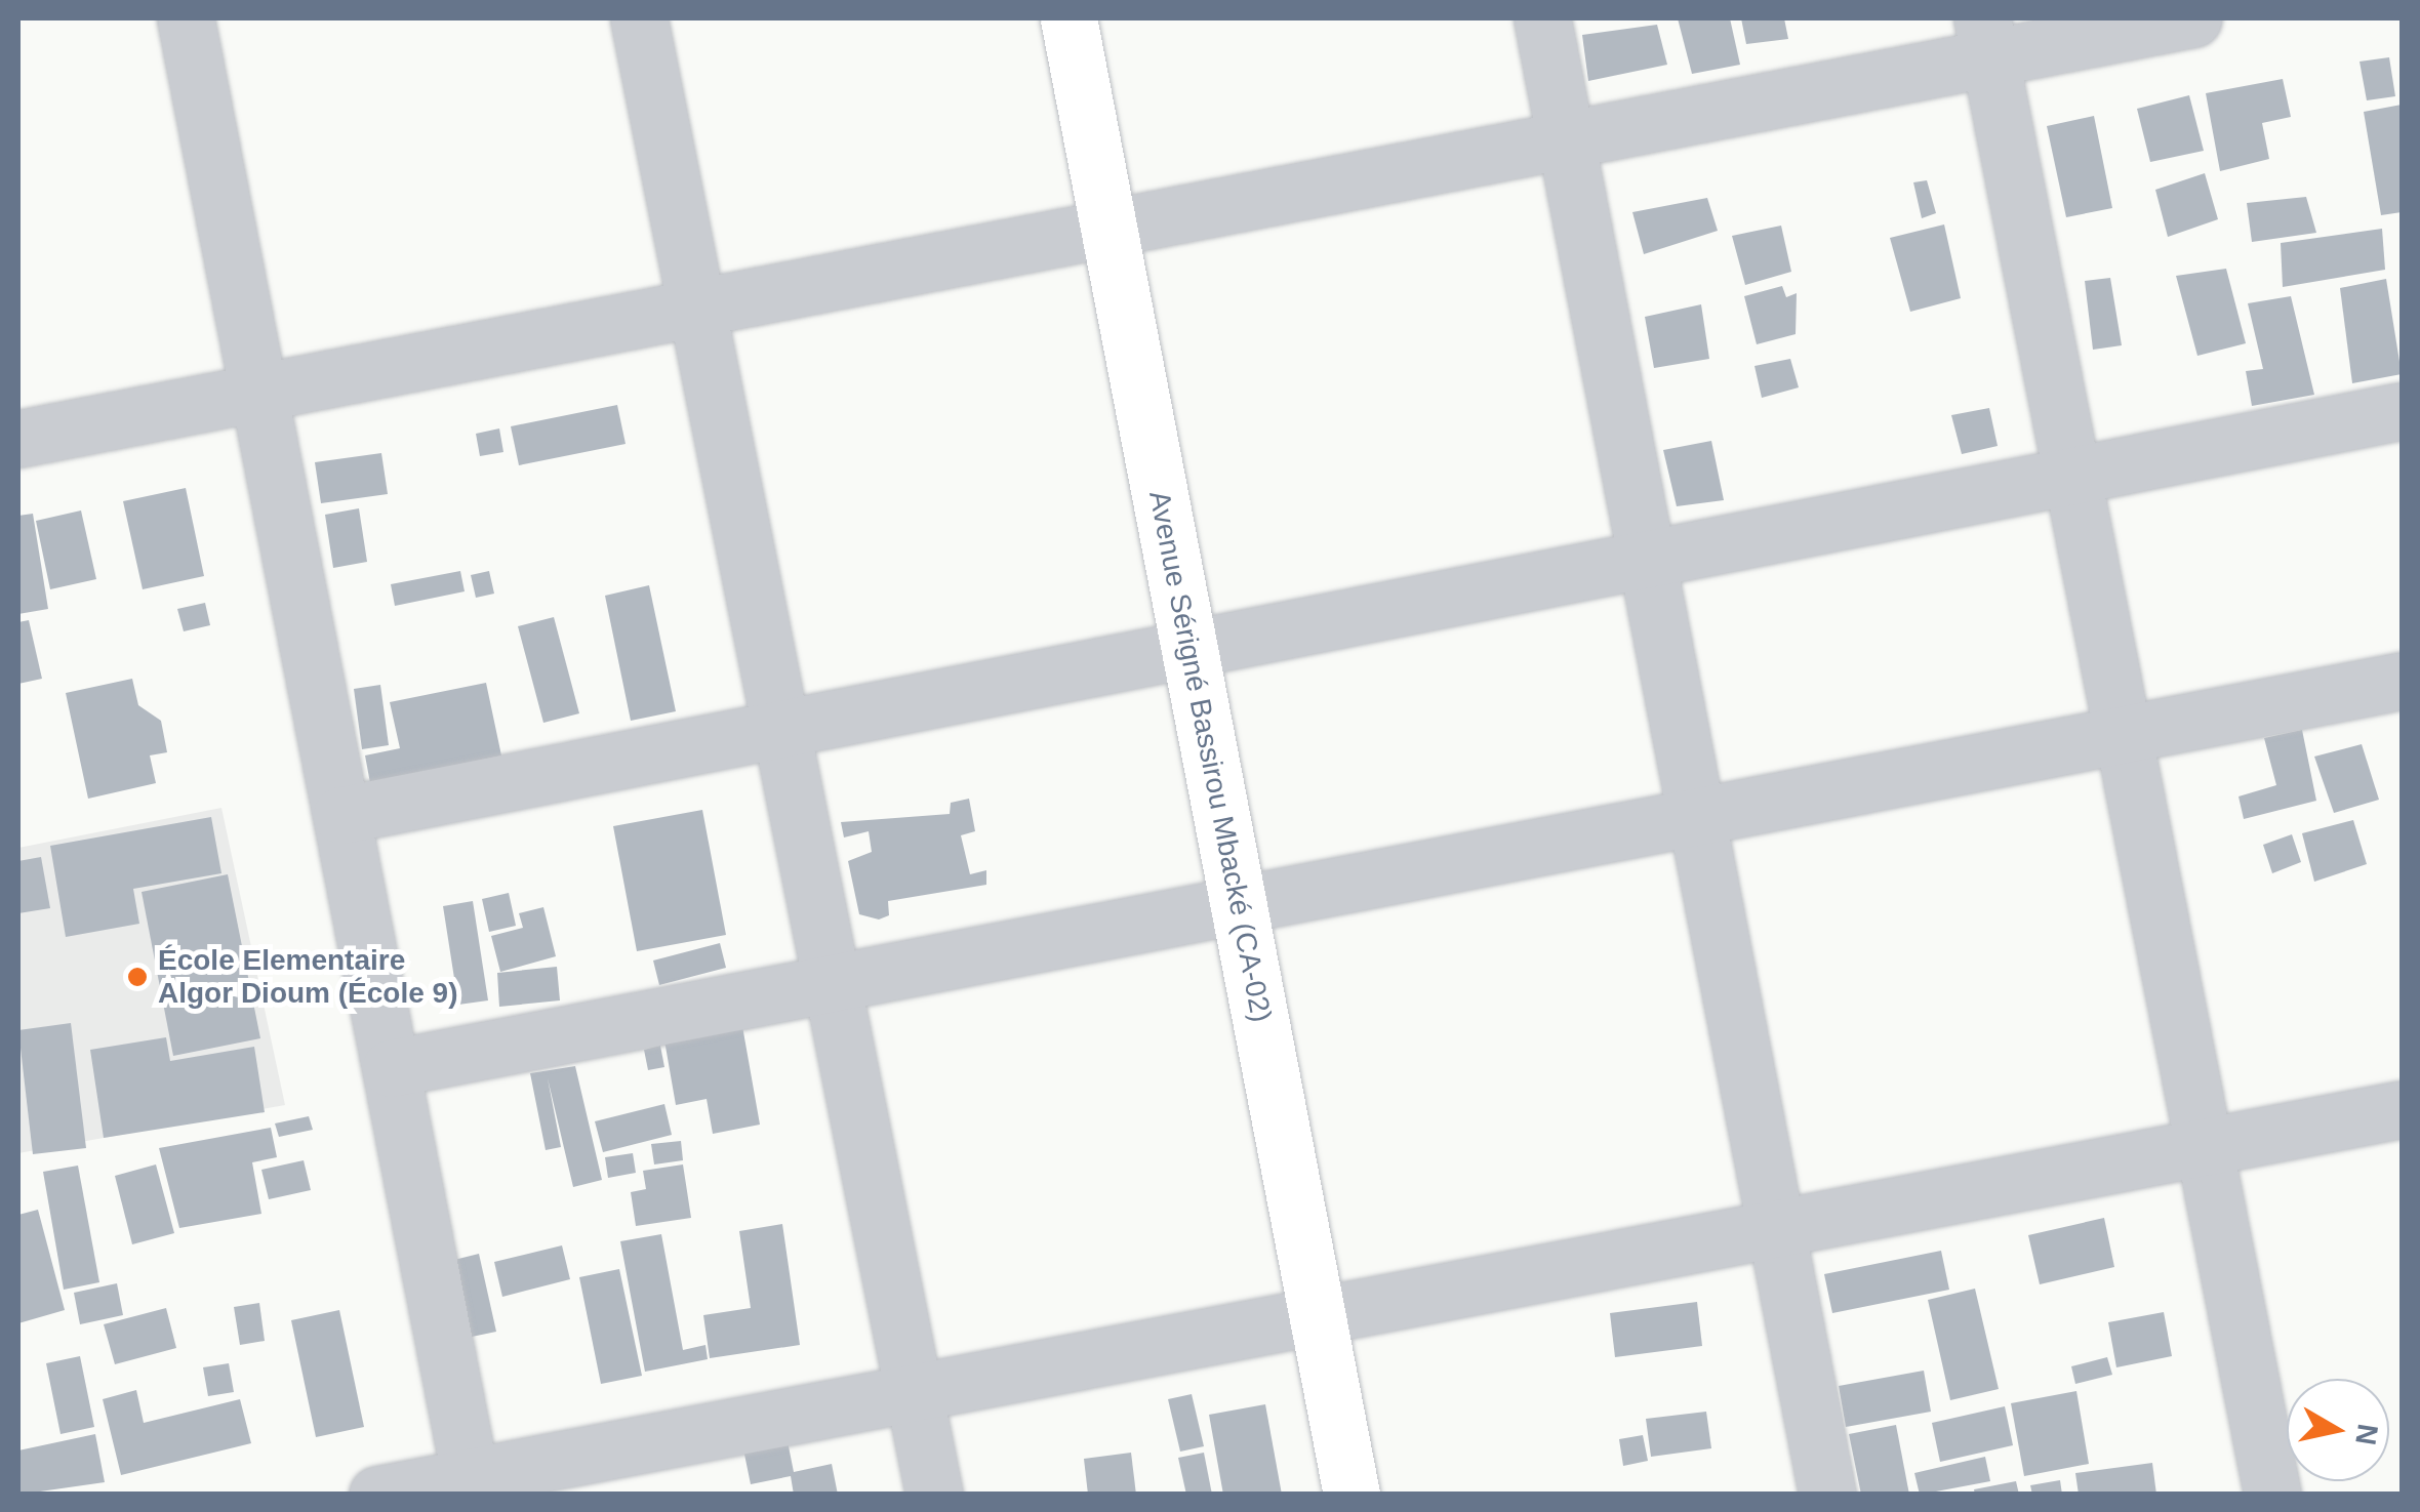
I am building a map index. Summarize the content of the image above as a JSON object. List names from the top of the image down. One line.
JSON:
{"streets":{"main road":["Avenue Sérigné Bassirou Mbacké (CA-02)"]},"places":["École Elementaire Algor Dioum (École 9)"],"north":"right"}
